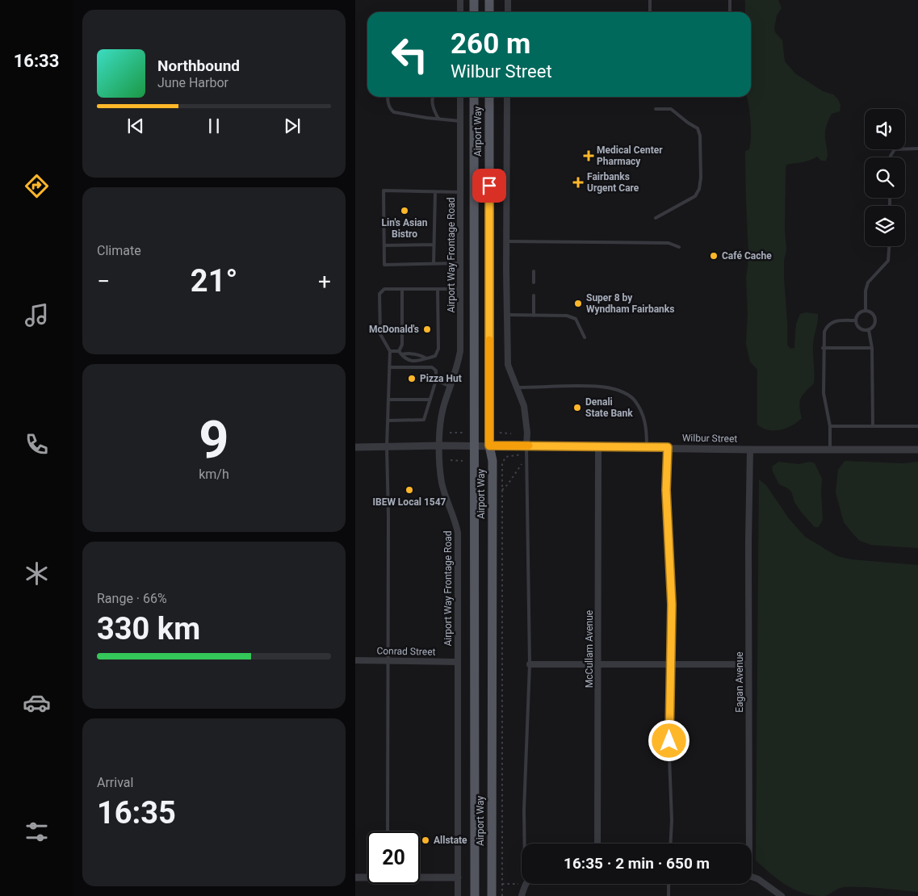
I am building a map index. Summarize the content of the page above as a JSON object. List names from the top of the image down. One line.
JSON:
{"streets":{"main road":["Airport Way"],"street":["Airport Way Frontage Road","Wilbur Street","McCullam Avenue","Conrad Street","Eagan Avenue"]},"crossings":[["Airport Way","Wilbur Street"],["Airport Way Frontage Road","Wilbur Street"],["Airport Way Frontage Road","Conrad Street"],["Wilbur Street","McCullam Avenue"],["Wilbur Street","Eagan Avenue"]],"places":{"health":["Medical Center Pharmacy","Fairbanks Urgent Care"],"other":["Lin's Asian Bistro","Café Cache","Super 8 by Wyndham Fairbanks","McDonald's","Pizza Hut","Denali State Bank","IBEW Local 1547","Allstate"]},"page":{"tabs":"16:33","turn":["260 m","Wilbur Street"],"song":["Northbound","June Harbor"],"tile":["Climate",["9","km/h"],["Range · 66%","330 km"],["Arrival","16:35"]],"heat":["−","21°","+"],"limit":"20","trip":"16:35 · 2 min · 650 m"}}
